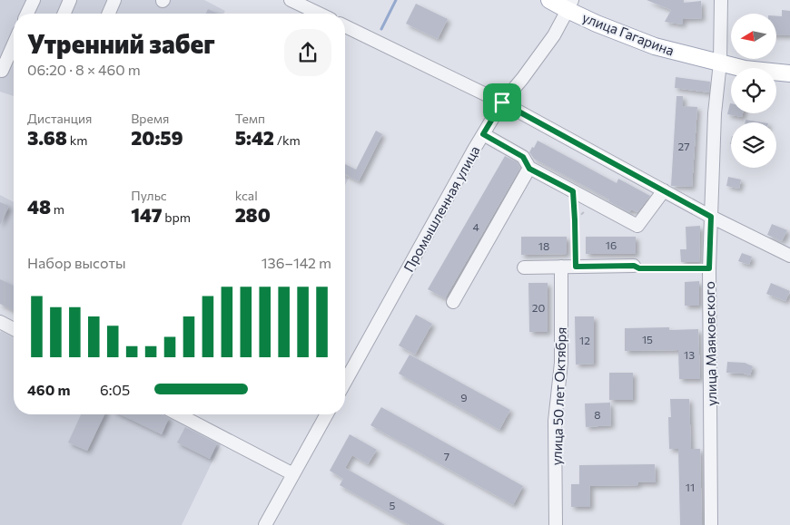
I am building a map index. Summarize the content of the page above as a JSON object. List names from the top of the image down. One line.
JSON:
{"streets":{"main road":["улица Гагарина"],"street":["Промышленная улица","улица Маяковского","улица 50 лет Октября"]},"crossings":[["улица Гагарина","Промышленная улица"],["улица Гагарина","улица Маяковского"]],"house_numbers":["27","4","16","18","20","15","12","13","9","8","7","11","5"],"north":"left","page":{"heading":["Утренний забег","06:20 · 8 × 460 m"],"stats":[["Дистанция","3.68 km"],["Время","20:59"],["Темп","5:42 /km"],["48 m"],["Пульс","147 bpm"],["kcal","280"]],"chart":["Набор высоты","136–142 m"],"list":[{"name":"460 m","note":"6:05"}]}}
